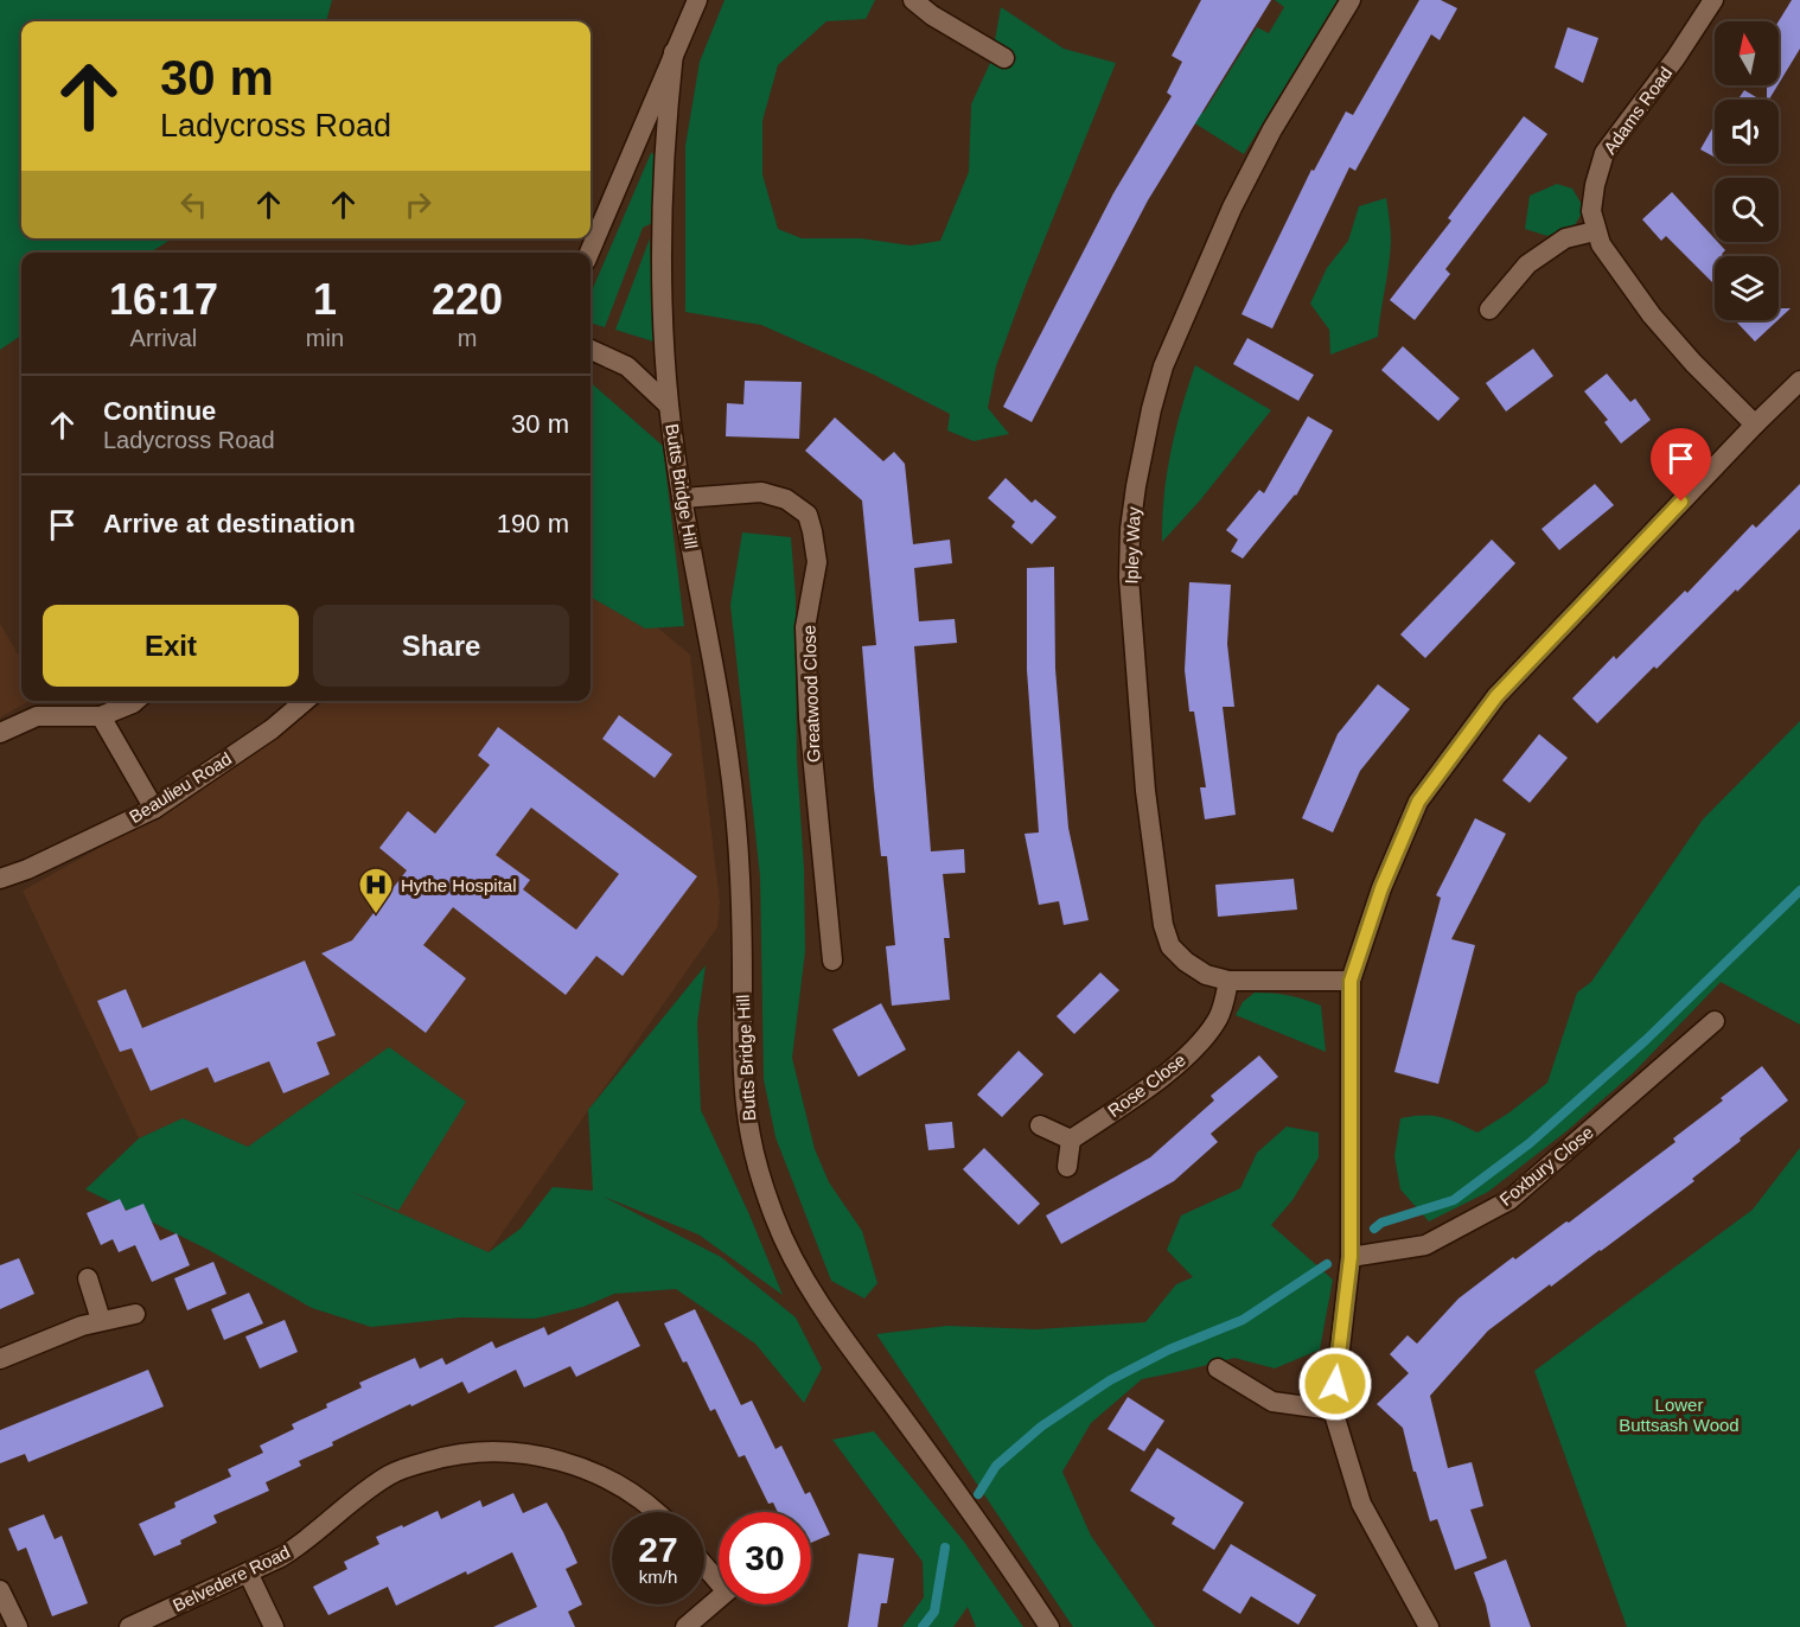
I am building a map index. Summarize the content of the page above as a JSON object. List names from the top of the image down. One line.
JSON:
{"streets":{"street":["Adams Road","Butts Bridge Hill","Ipley Way","Greatwood Close","Beaulieu Road","Rose Close","Foxbury Close","Belvedere Road"]},"crossings":[["Butts Bridge Hill","Greatwood Close"],["Ipley Way","Rose Close"]],"parks":["Lower Buttsash Wood"],"places":{"hospital":["Hythe Hospital"]},"north":"top","page":{"turn":["30 m","Ladycross Road"],"eta":["16:17","Arrival","1","min","220","m"],"list":[{"name":"Continue","note":"Ladycross Road","value":"30 m"},{"name":"Arrive at destination","value":"190 m"}],"buttons":["Exit","Share"],"speed":"27 km/h","limit":"30"}}
